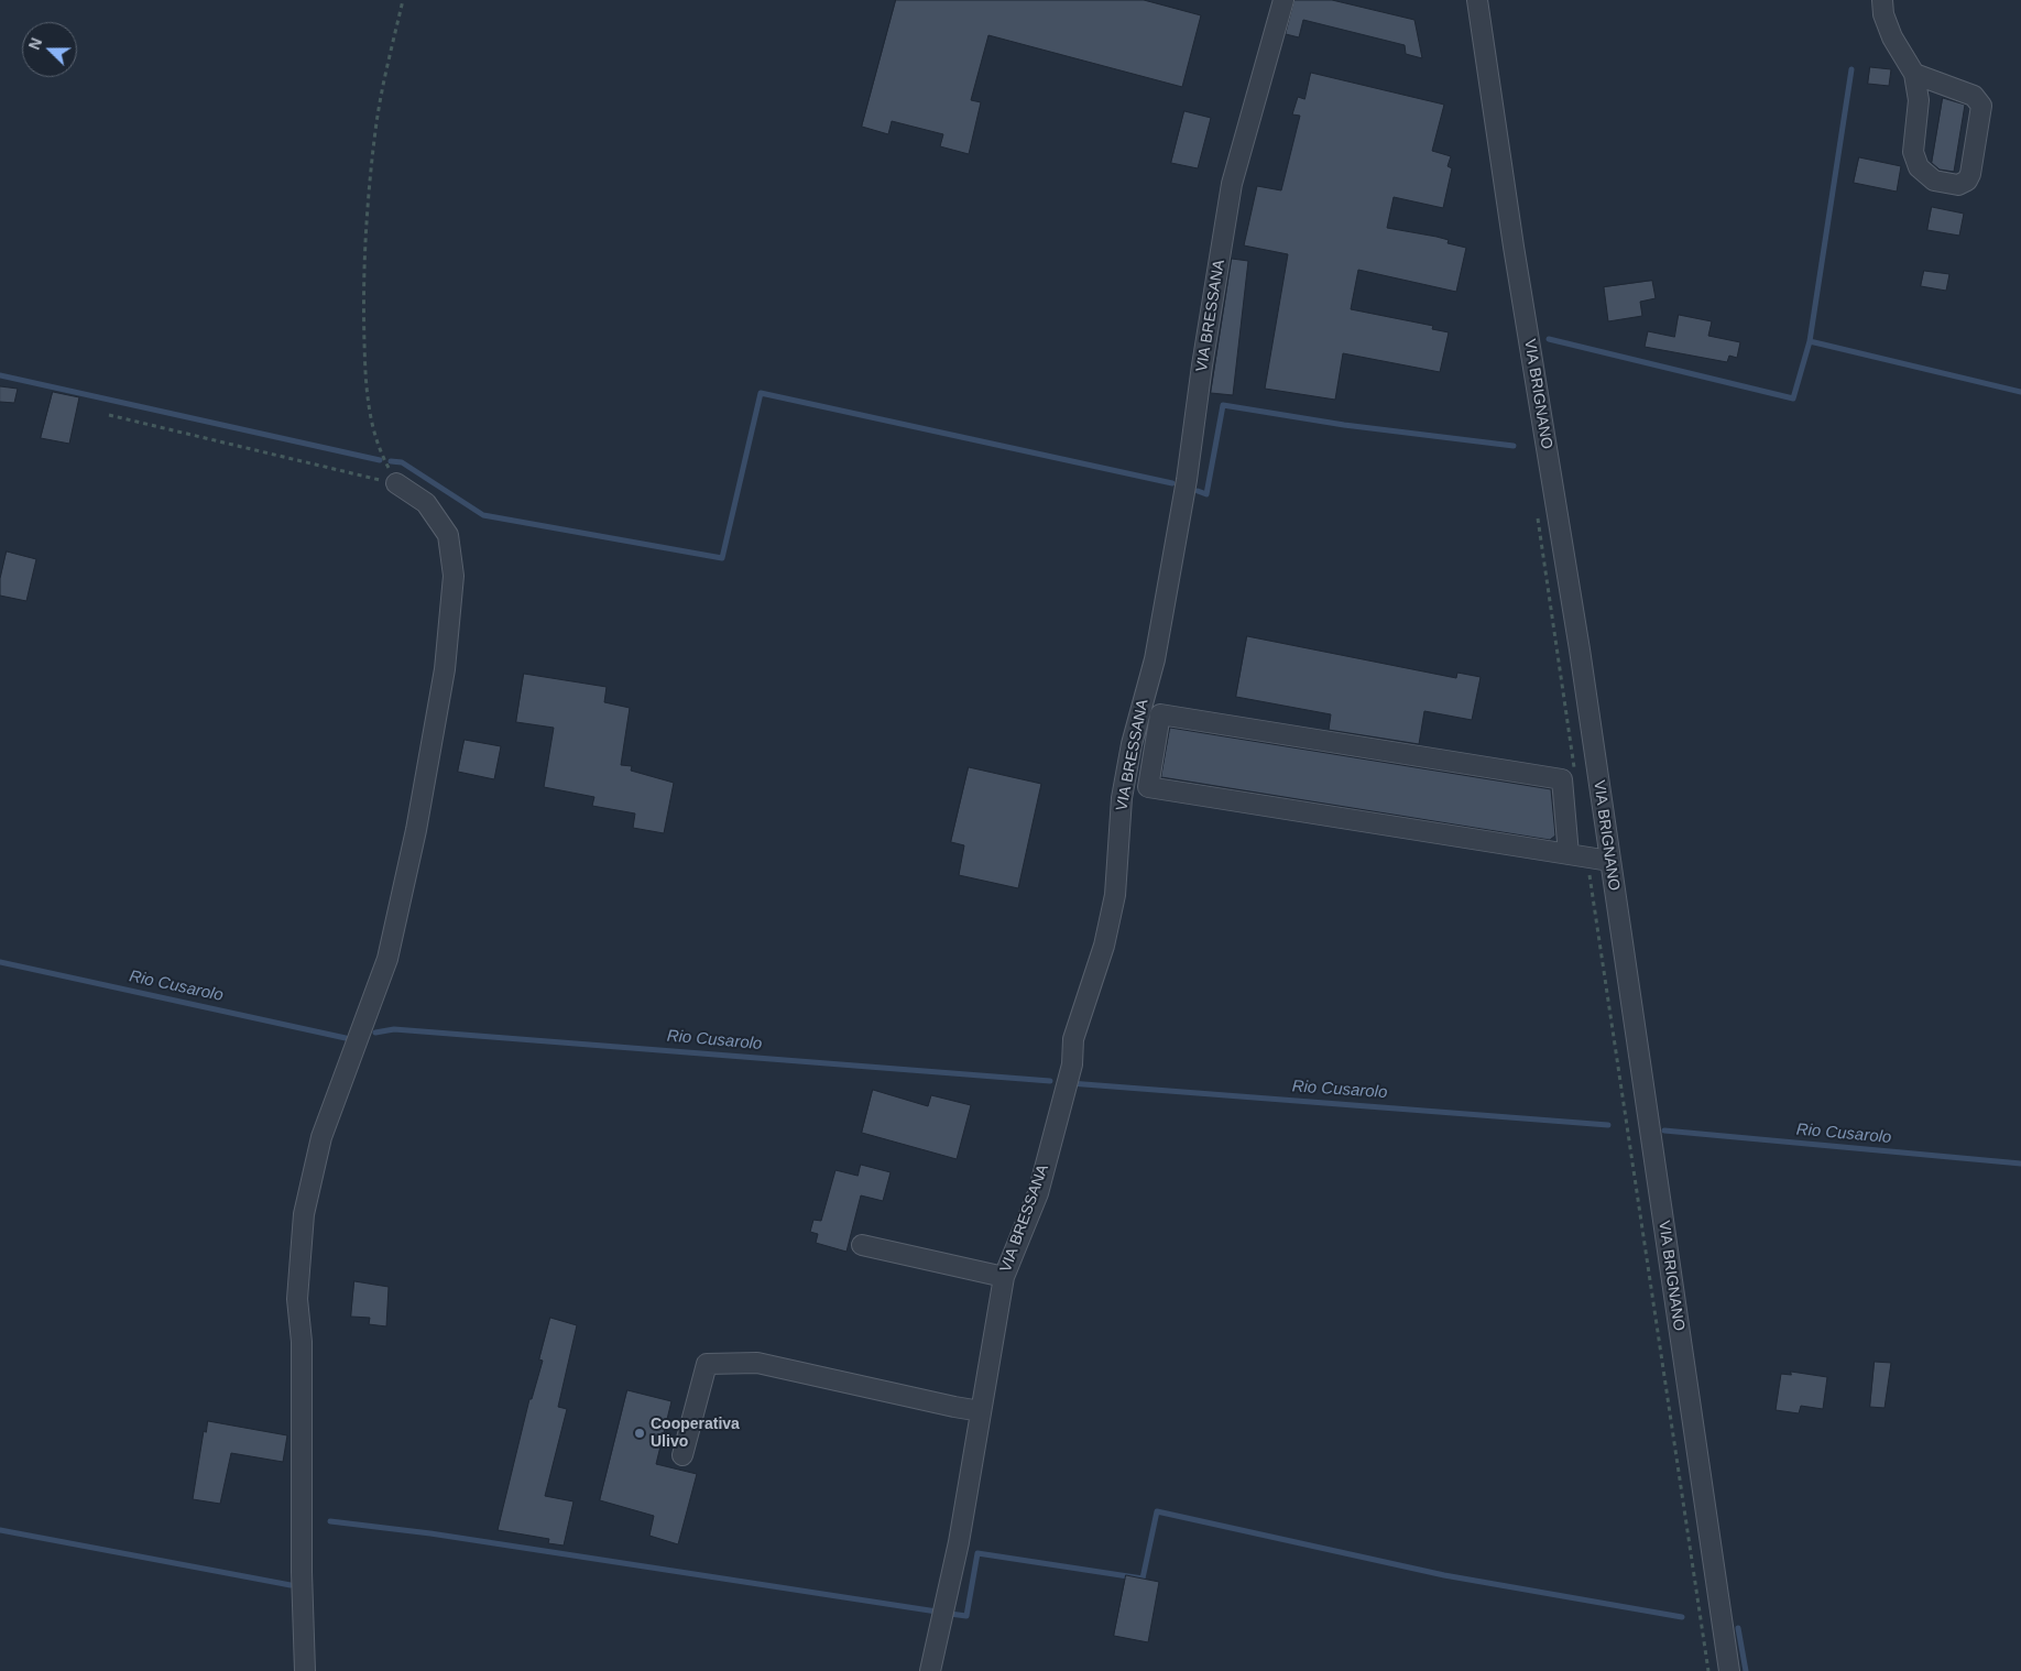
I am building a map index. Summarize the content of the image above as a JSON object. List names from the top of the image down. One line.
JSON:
{"streets":{"street":["VIA BRESSANA","VIA BRIGNANO"]},"water":["Rio Cusarolo"],"places":["Cooperativa Ulivo"],"north":"left"}
